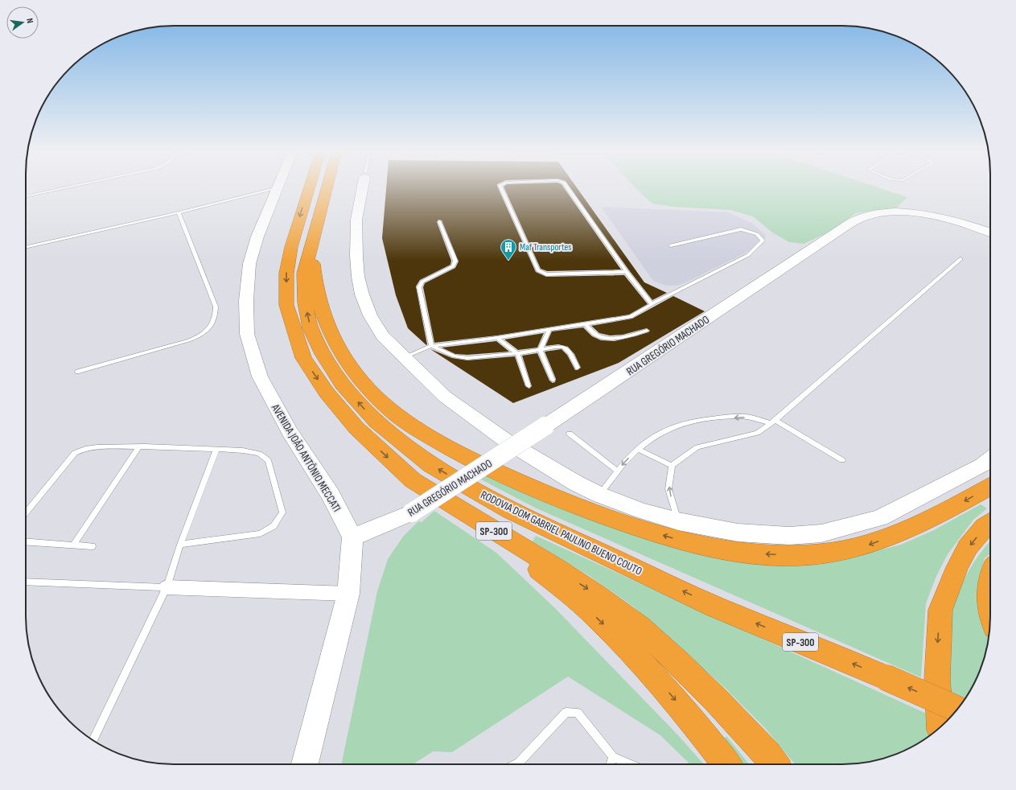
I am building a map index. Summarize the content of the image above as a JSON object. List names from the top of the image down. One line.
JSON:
{"streets":{"highway":["SP-300","RODOVIA DOM GABRIEL PAULINO BUENO COUTO"],"main road":["RUA GREGÓRIO MACHADO","AVENIDA JOÃO ANTÔNIO MECCATI"]},"crossings":[["RUA GREGÓRIO MACHADO","AVENIDA JOÃO ANTÔNIO MECCATI"]],"places":{"building":["Maf Transportes"]},"north":"right"}
